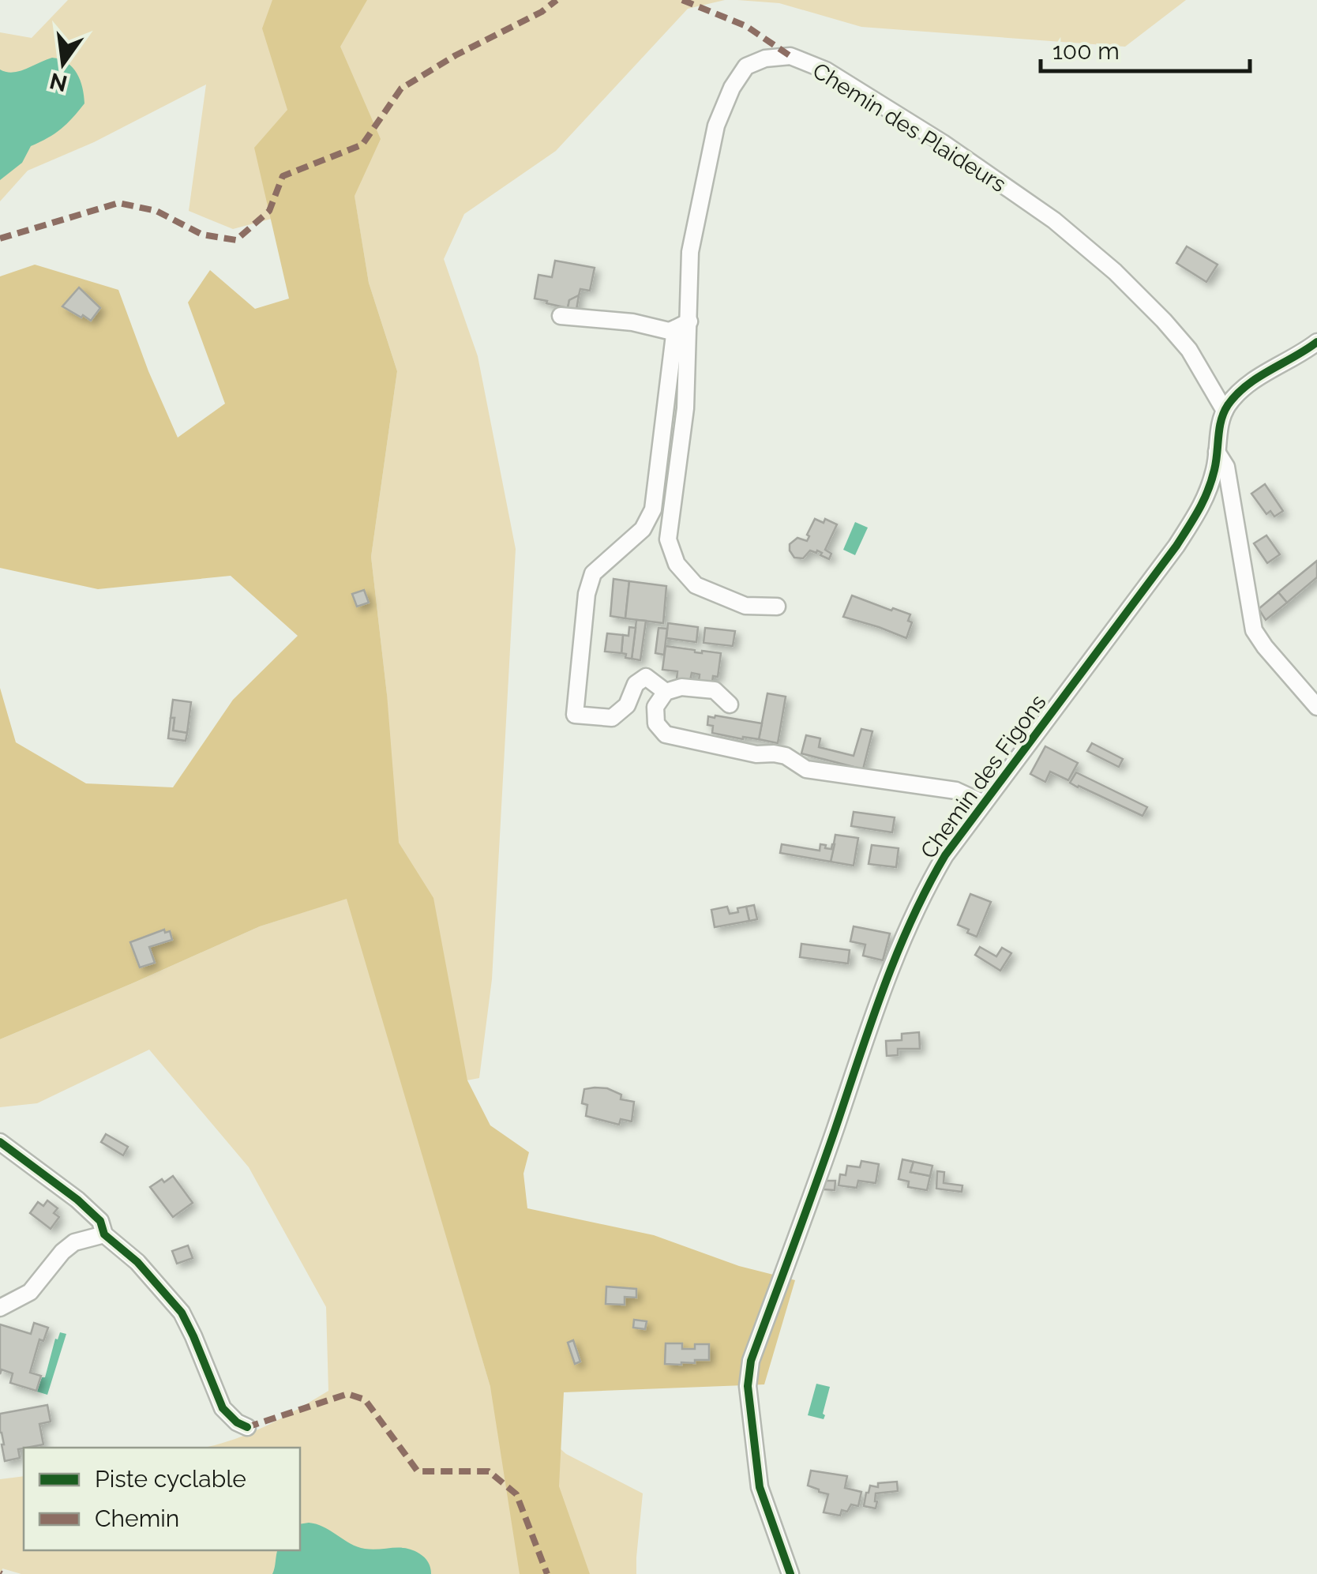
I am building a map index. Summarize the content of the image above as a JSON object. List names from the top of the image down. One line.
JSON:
{"streets":{"street":["Chemin des Plaideurs","Chemin des Figons"]},"crossings":[["Chemin des Plaideurs","Chemin des Figons"]],"legend":["Piste cyclable","Chemin"],"scale_bar":"100 m","north":"bottom"}
